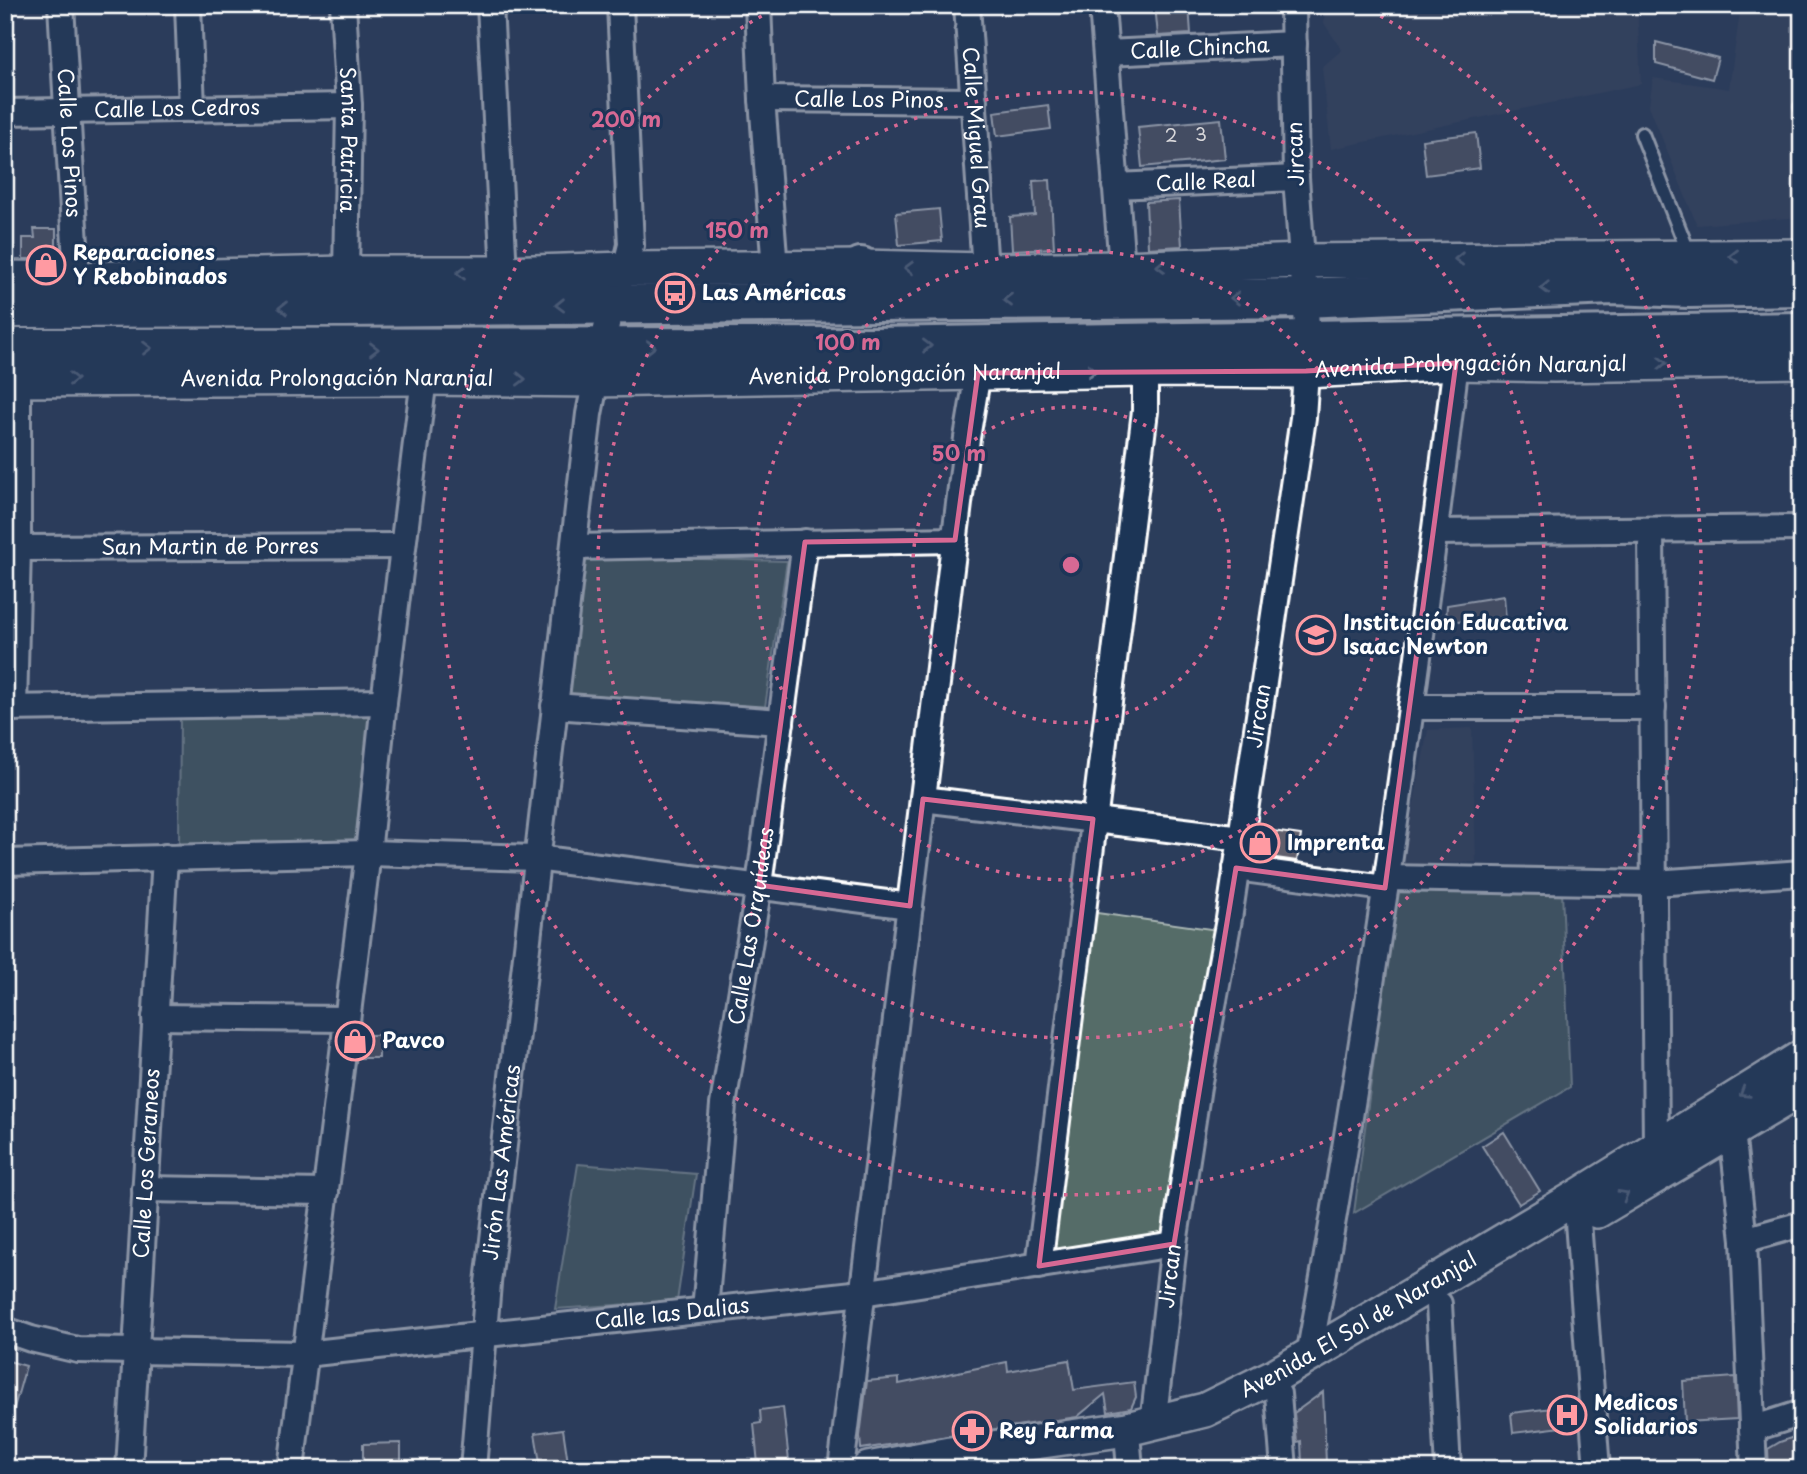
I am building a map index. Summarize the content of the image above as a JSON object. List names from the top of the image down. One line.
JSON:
{"streets":{"main road":["Avenida Prolongación Naranjal"],"street":["Calle Chincha","Calle Los Pinos","Calle Los Cedros","Calle Miguel Grau","Santa Patricia","Jircan","Calle Real","San Martin de Porres","Calle Las Orquídeas","Calle Los Geraneos","Jirón Las Américas","Calle las Dalias","Avenida El Sol de Naranjal"]},"crossings":[["Calle Chincha","Jircan"],["Calle Los Pinos","Calle Los Cedros"],["Calle Los Pinos","Calle Miguel Grau"],["Calle Los Cedros","Santa Patricia"],["Jircan","Calle Real"],["Jircan","Avenida Prolongación Naranjal"],["Jircan","Calle las Dalias"],["Jircan","Avenida El Sol de Naranjal"],["Avenida Prolongación Naranjal","Jirón Las Américas"],["Calle Las Orquídeas","Calle las Dalias"],["Calle Los Geraneos","Calle las Dalias"],["Jirón Las Américas","Calle las Dalias"]],"places":{"shop":["Reparaciones Y Rebobinados","Imprenta","Pavco"],"bus stop":["Las Américas"],"school or university":["Institución Educativa Isaac Newton"],"hospital":["Medicos Solidarios"],"pharmacy":["Rey Farma"]},"house_numbers":["3","2"],"rings":["200 m","150 m","100 m","50 m"]}
